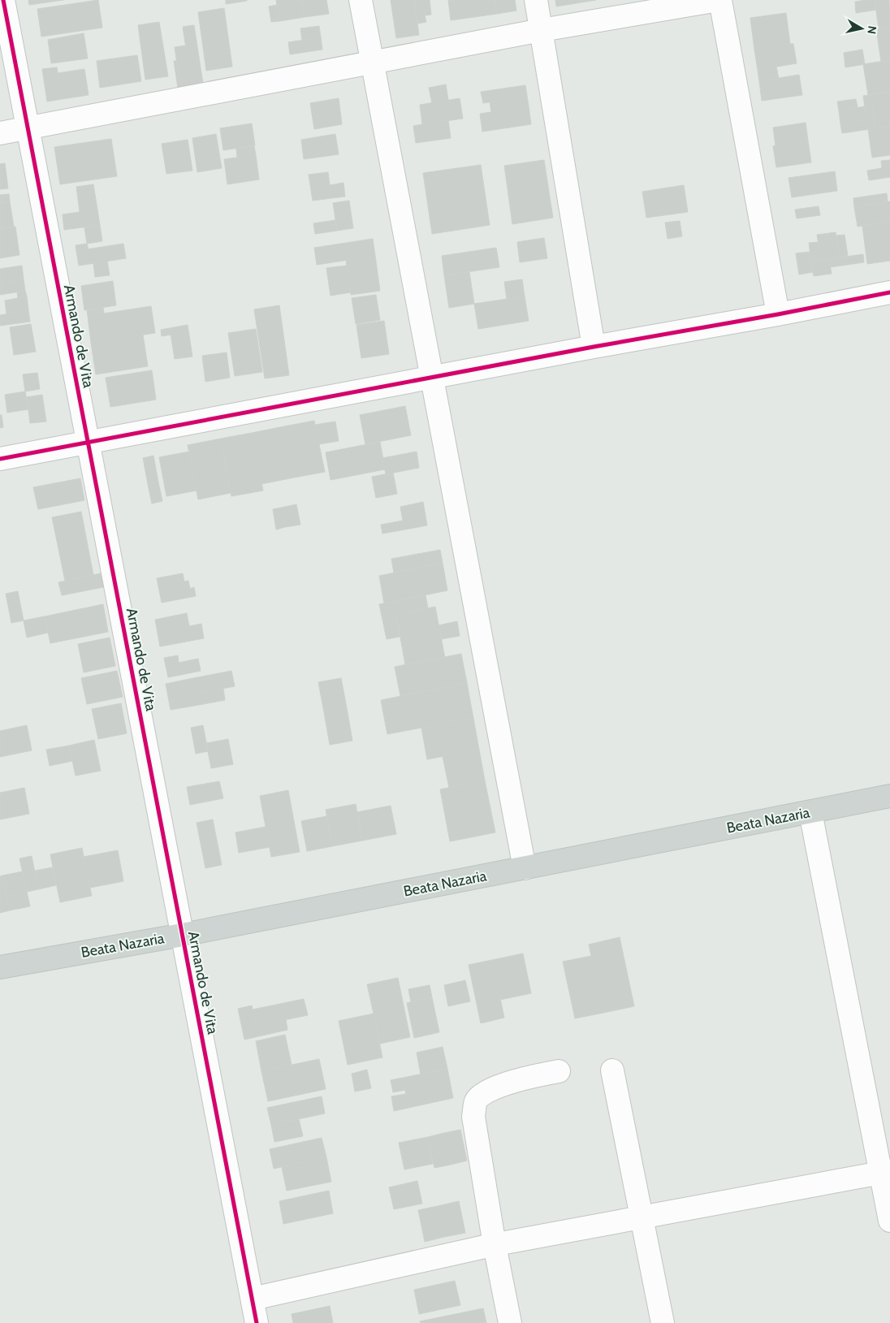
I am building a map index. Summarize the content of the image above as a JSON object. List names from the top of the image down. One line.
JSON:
{"streets":{"main road":["Beata Nazaria"],"street":["Armando de Vita"]},"crossings":[["Armando de Vita","Beata Nazaria"]],"north":"right"}
